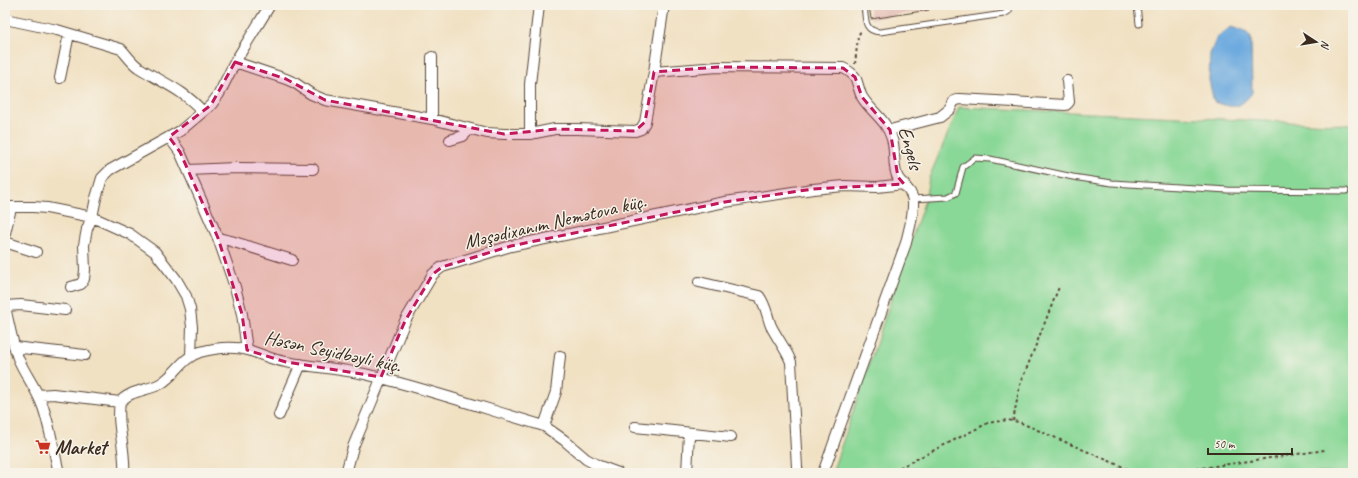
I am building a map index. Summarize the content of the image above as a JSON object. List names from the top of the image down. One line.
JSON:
{"streets":{"street":["Engels","Məşədixanım Nemətova küç.","Həsən Seyidbəyli küç."]},"crossings":[["Engels","Məşədixanım Nemətova küç."],["Məşədixanım Nemətova küç.","Həsən Seyidbəyli küç."]],"places":{"supermarket":["Market"]},"scale_bar":"50 m","north":"right"}
